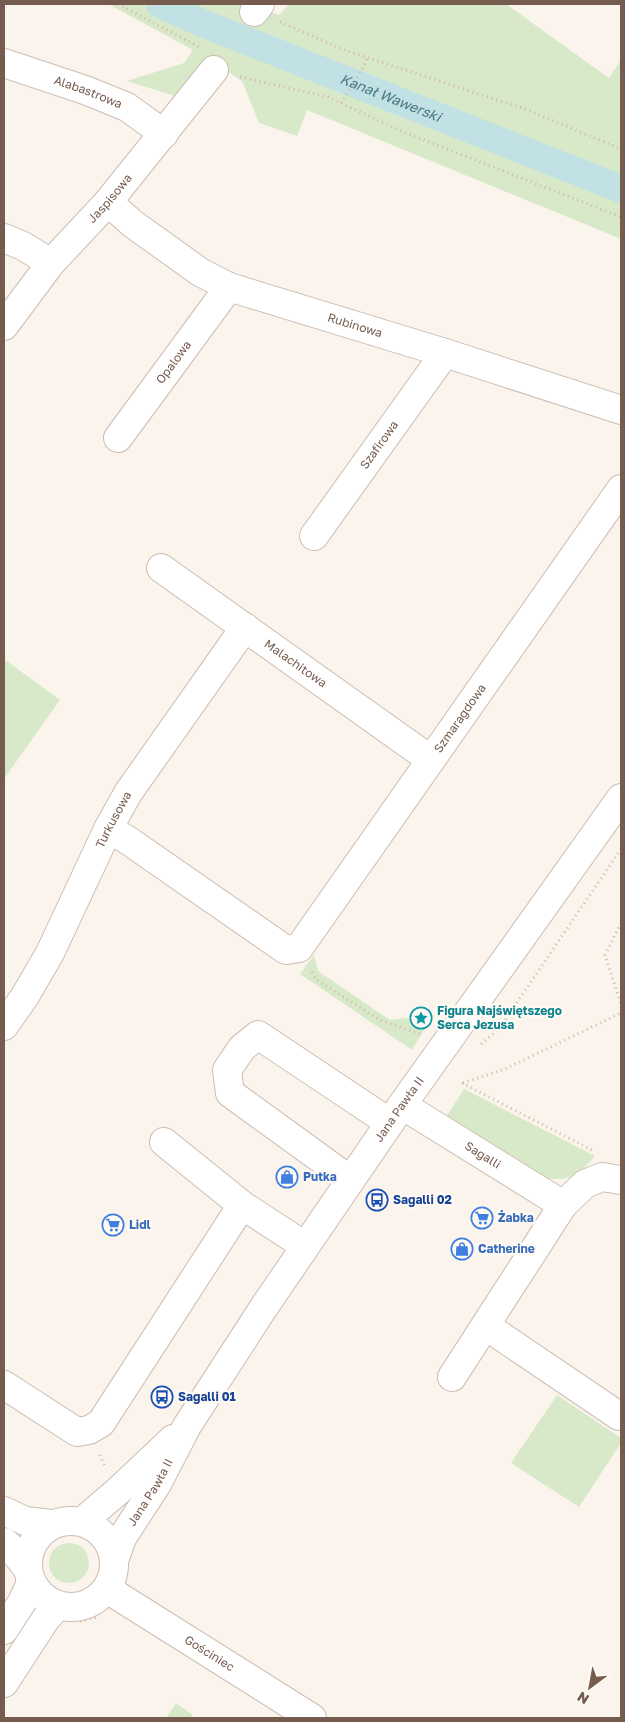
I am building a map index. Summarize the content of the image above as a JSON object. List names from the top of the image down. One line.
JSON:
{"streets":{"street":["Alabastrowa","Jaspisowa","Rubinowa","Opalowa","Szafirowa","Malachitowa","Szmaragdowa","Turkusowa","Jana Pawła II","Sagalli","Gościniec"]},"crossings":[["Alabastrowa","Jaspisowa"],["Jaspisowa","Rubinowa"],["Rubinowa","Opalowa"],["Rubinowa","Szafirowa"],["Malachitowa","Szmaragdowa"],["Malachitowa","Turkusowa"],["Jana Pawła II","Sagalli"],["Jana Pawła II","Gościniec"]],"water":["Kanał Wawerski"],"places":{"place":["Figura Najświętszego Serca Jezusa"],"shop":["Putka","Catherine"],"bus stop":["Sagalli 02","Sagalli 01"],"supermarket":["Żabka","Lidl"]},"north":"bottom left"}
